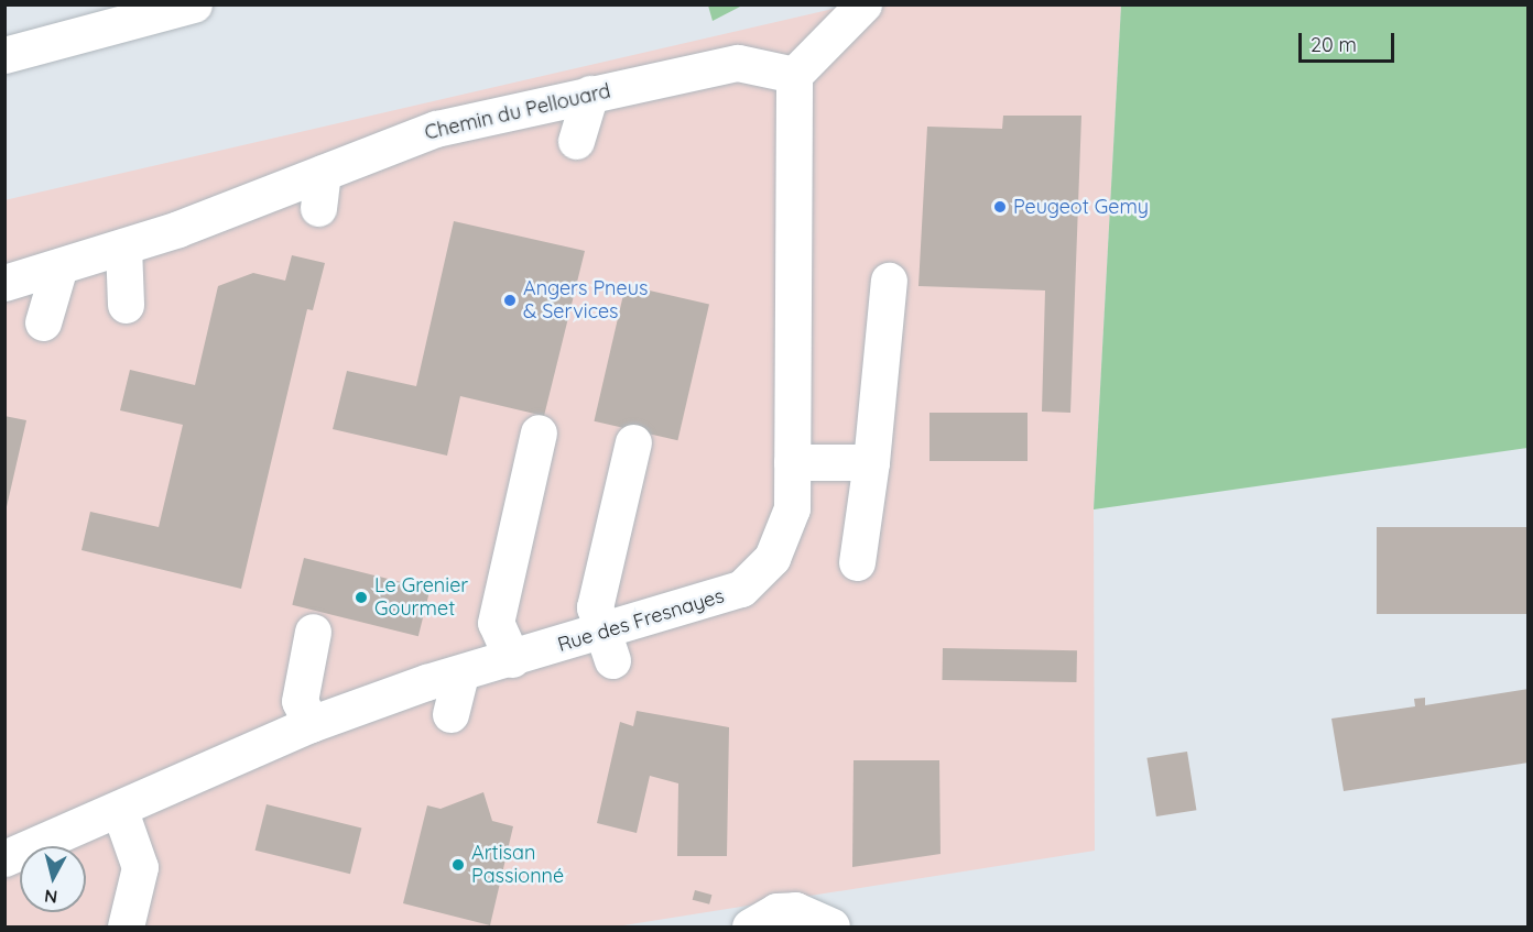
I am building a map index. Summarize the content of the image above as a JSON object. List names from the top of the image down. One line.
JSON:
{"streets":{"street":["Chemin du Pellouard","Rue des Fresnayes"]},"crossings":[["Chemin du Pellouard","Rue des Fresnayes"]],"places":["Peugeot Gemy","Angers Pneus & Services","Le Grenier Gourmet","Artisan Passionné"],"scale_bar":"20 m","north":"bottom"}
